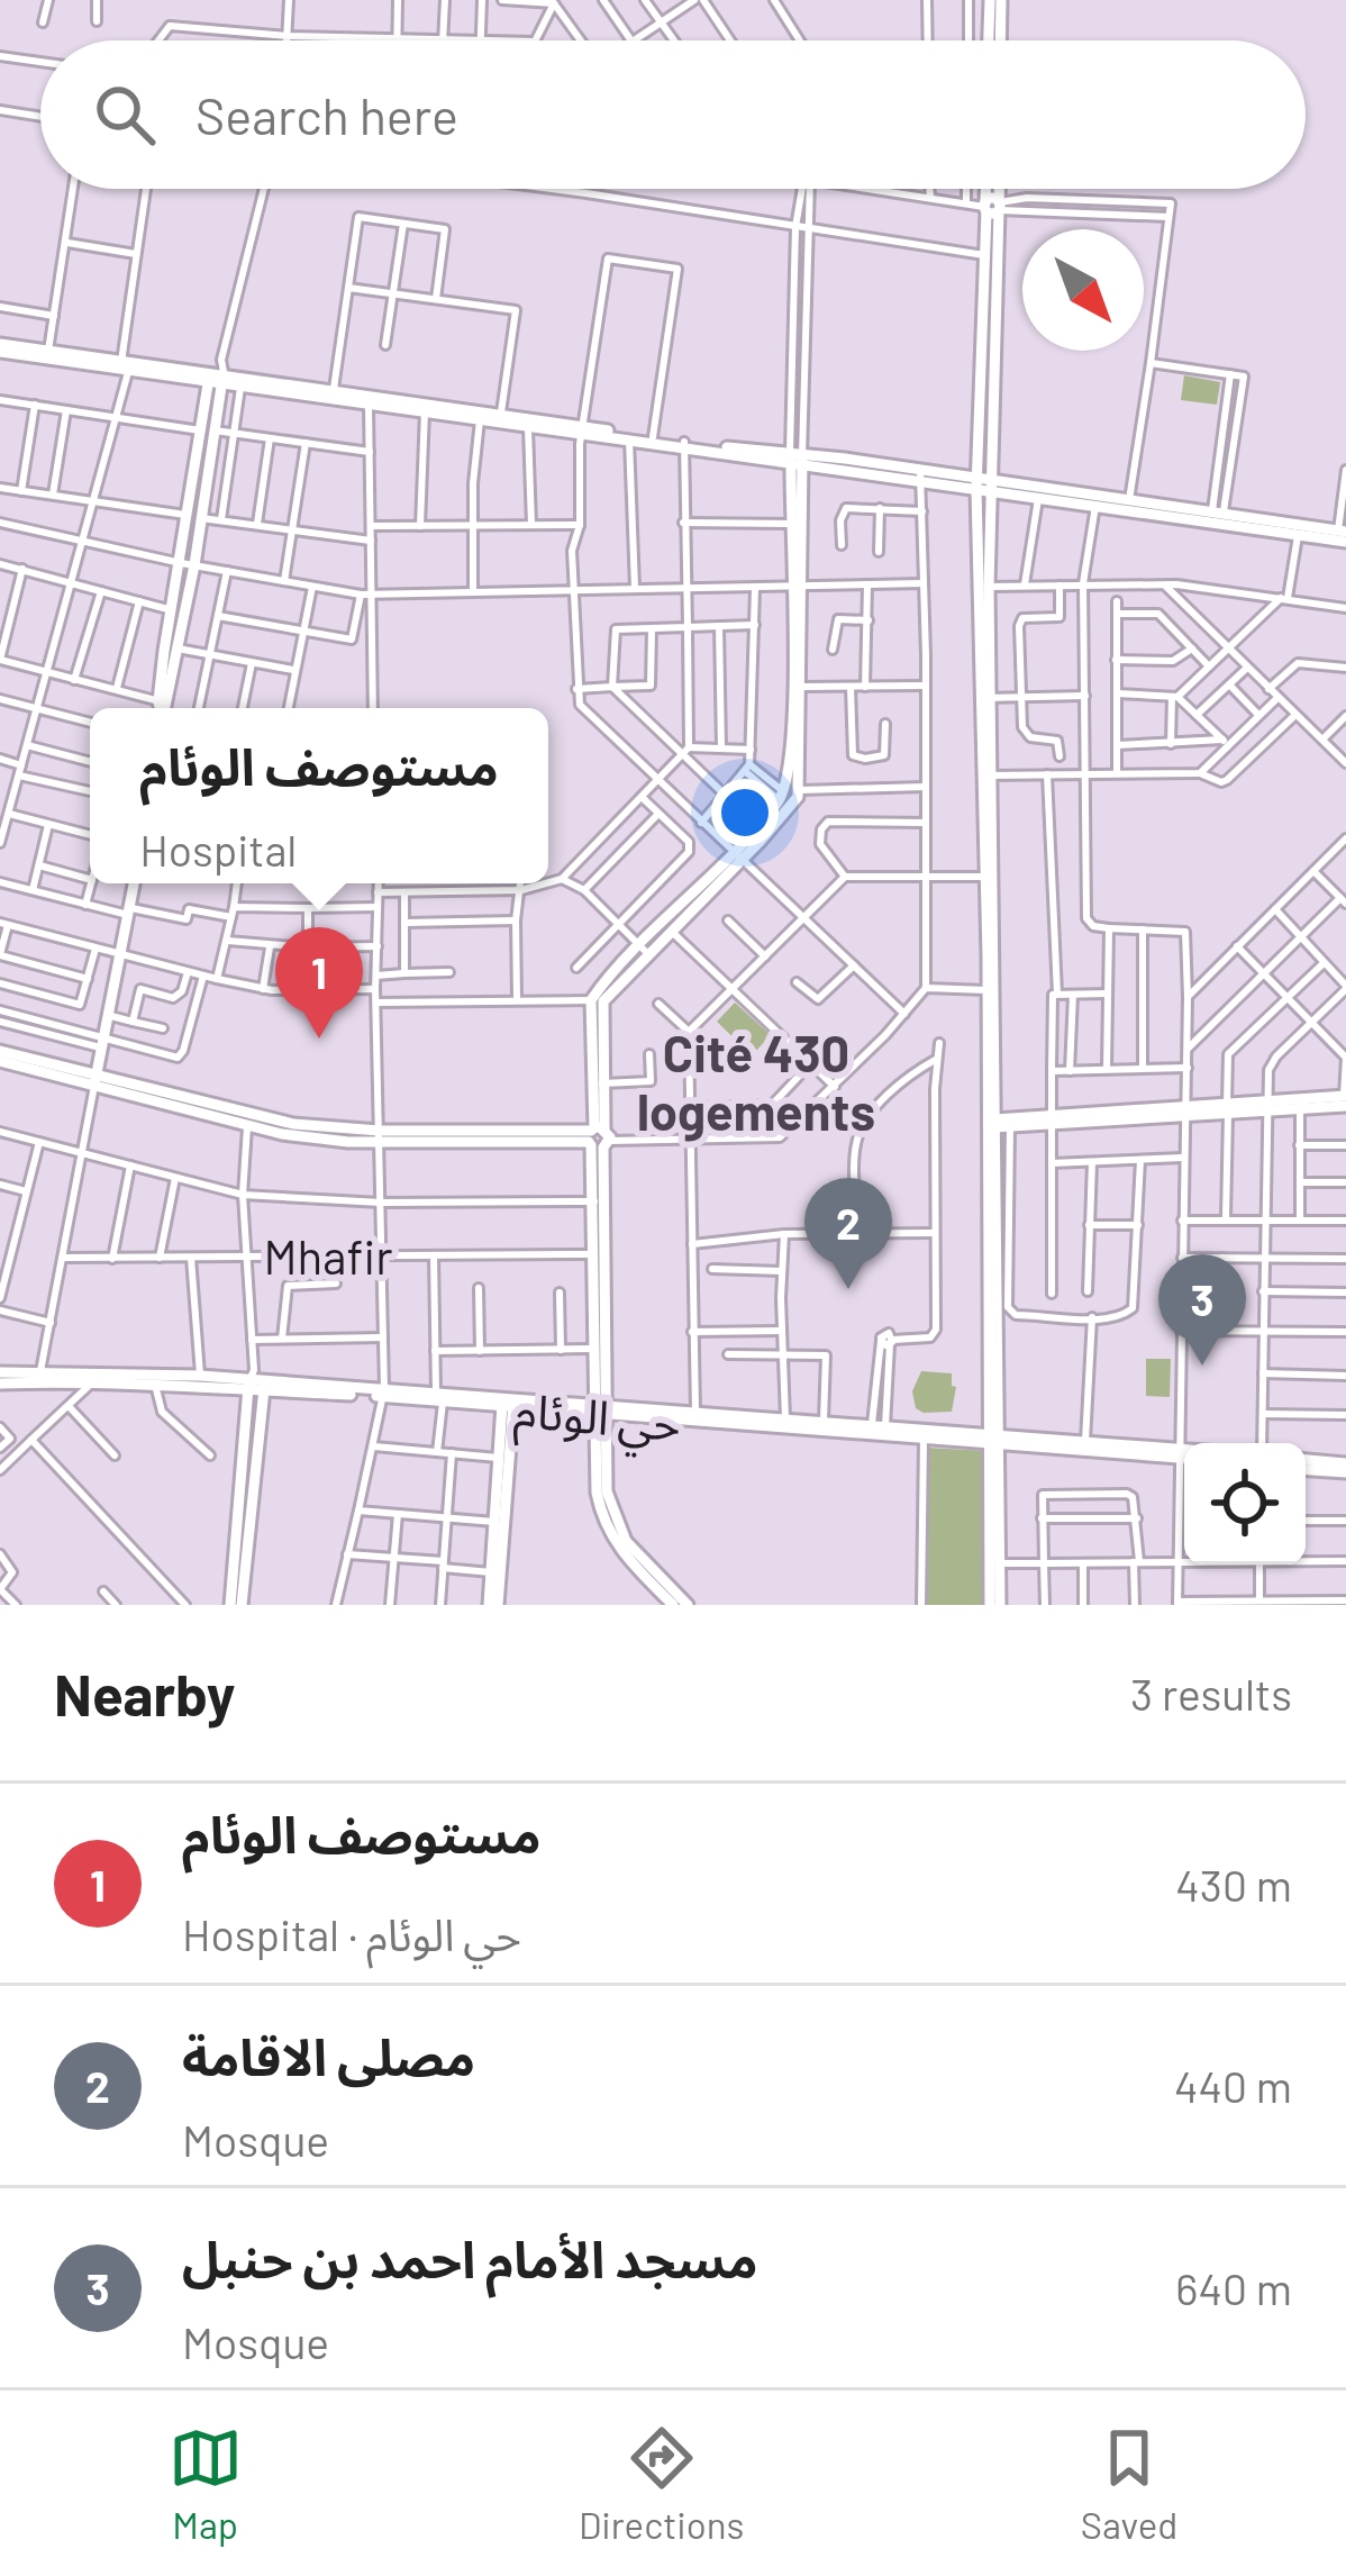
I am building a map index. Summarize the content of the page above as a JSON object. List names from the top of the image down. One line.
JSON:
{"streets":{"street":["Mhafir","حي الوئام"]},"districts":["Cité 430 logements"],"north":"bottom right","page":{"search":"Search here","popup":["مستوصف الوئام","Hospital"],"pins":["1","2","3"],"heading":["Nearby","3 results"],"list":[{"mark":"1","name":"مستوصف الوئام","note":"Hospital · حي الوئام","value":"430 m"},{"mark":"2","name":"مصلى الاقامة","note":"Mosque","value":"440 m"},{"mark":"3","name":"مسجد الأمام احمد بن حنبل","note":"Mosque","value":"640 m"}],"nav":["Map","Directions","Saved"]}}
